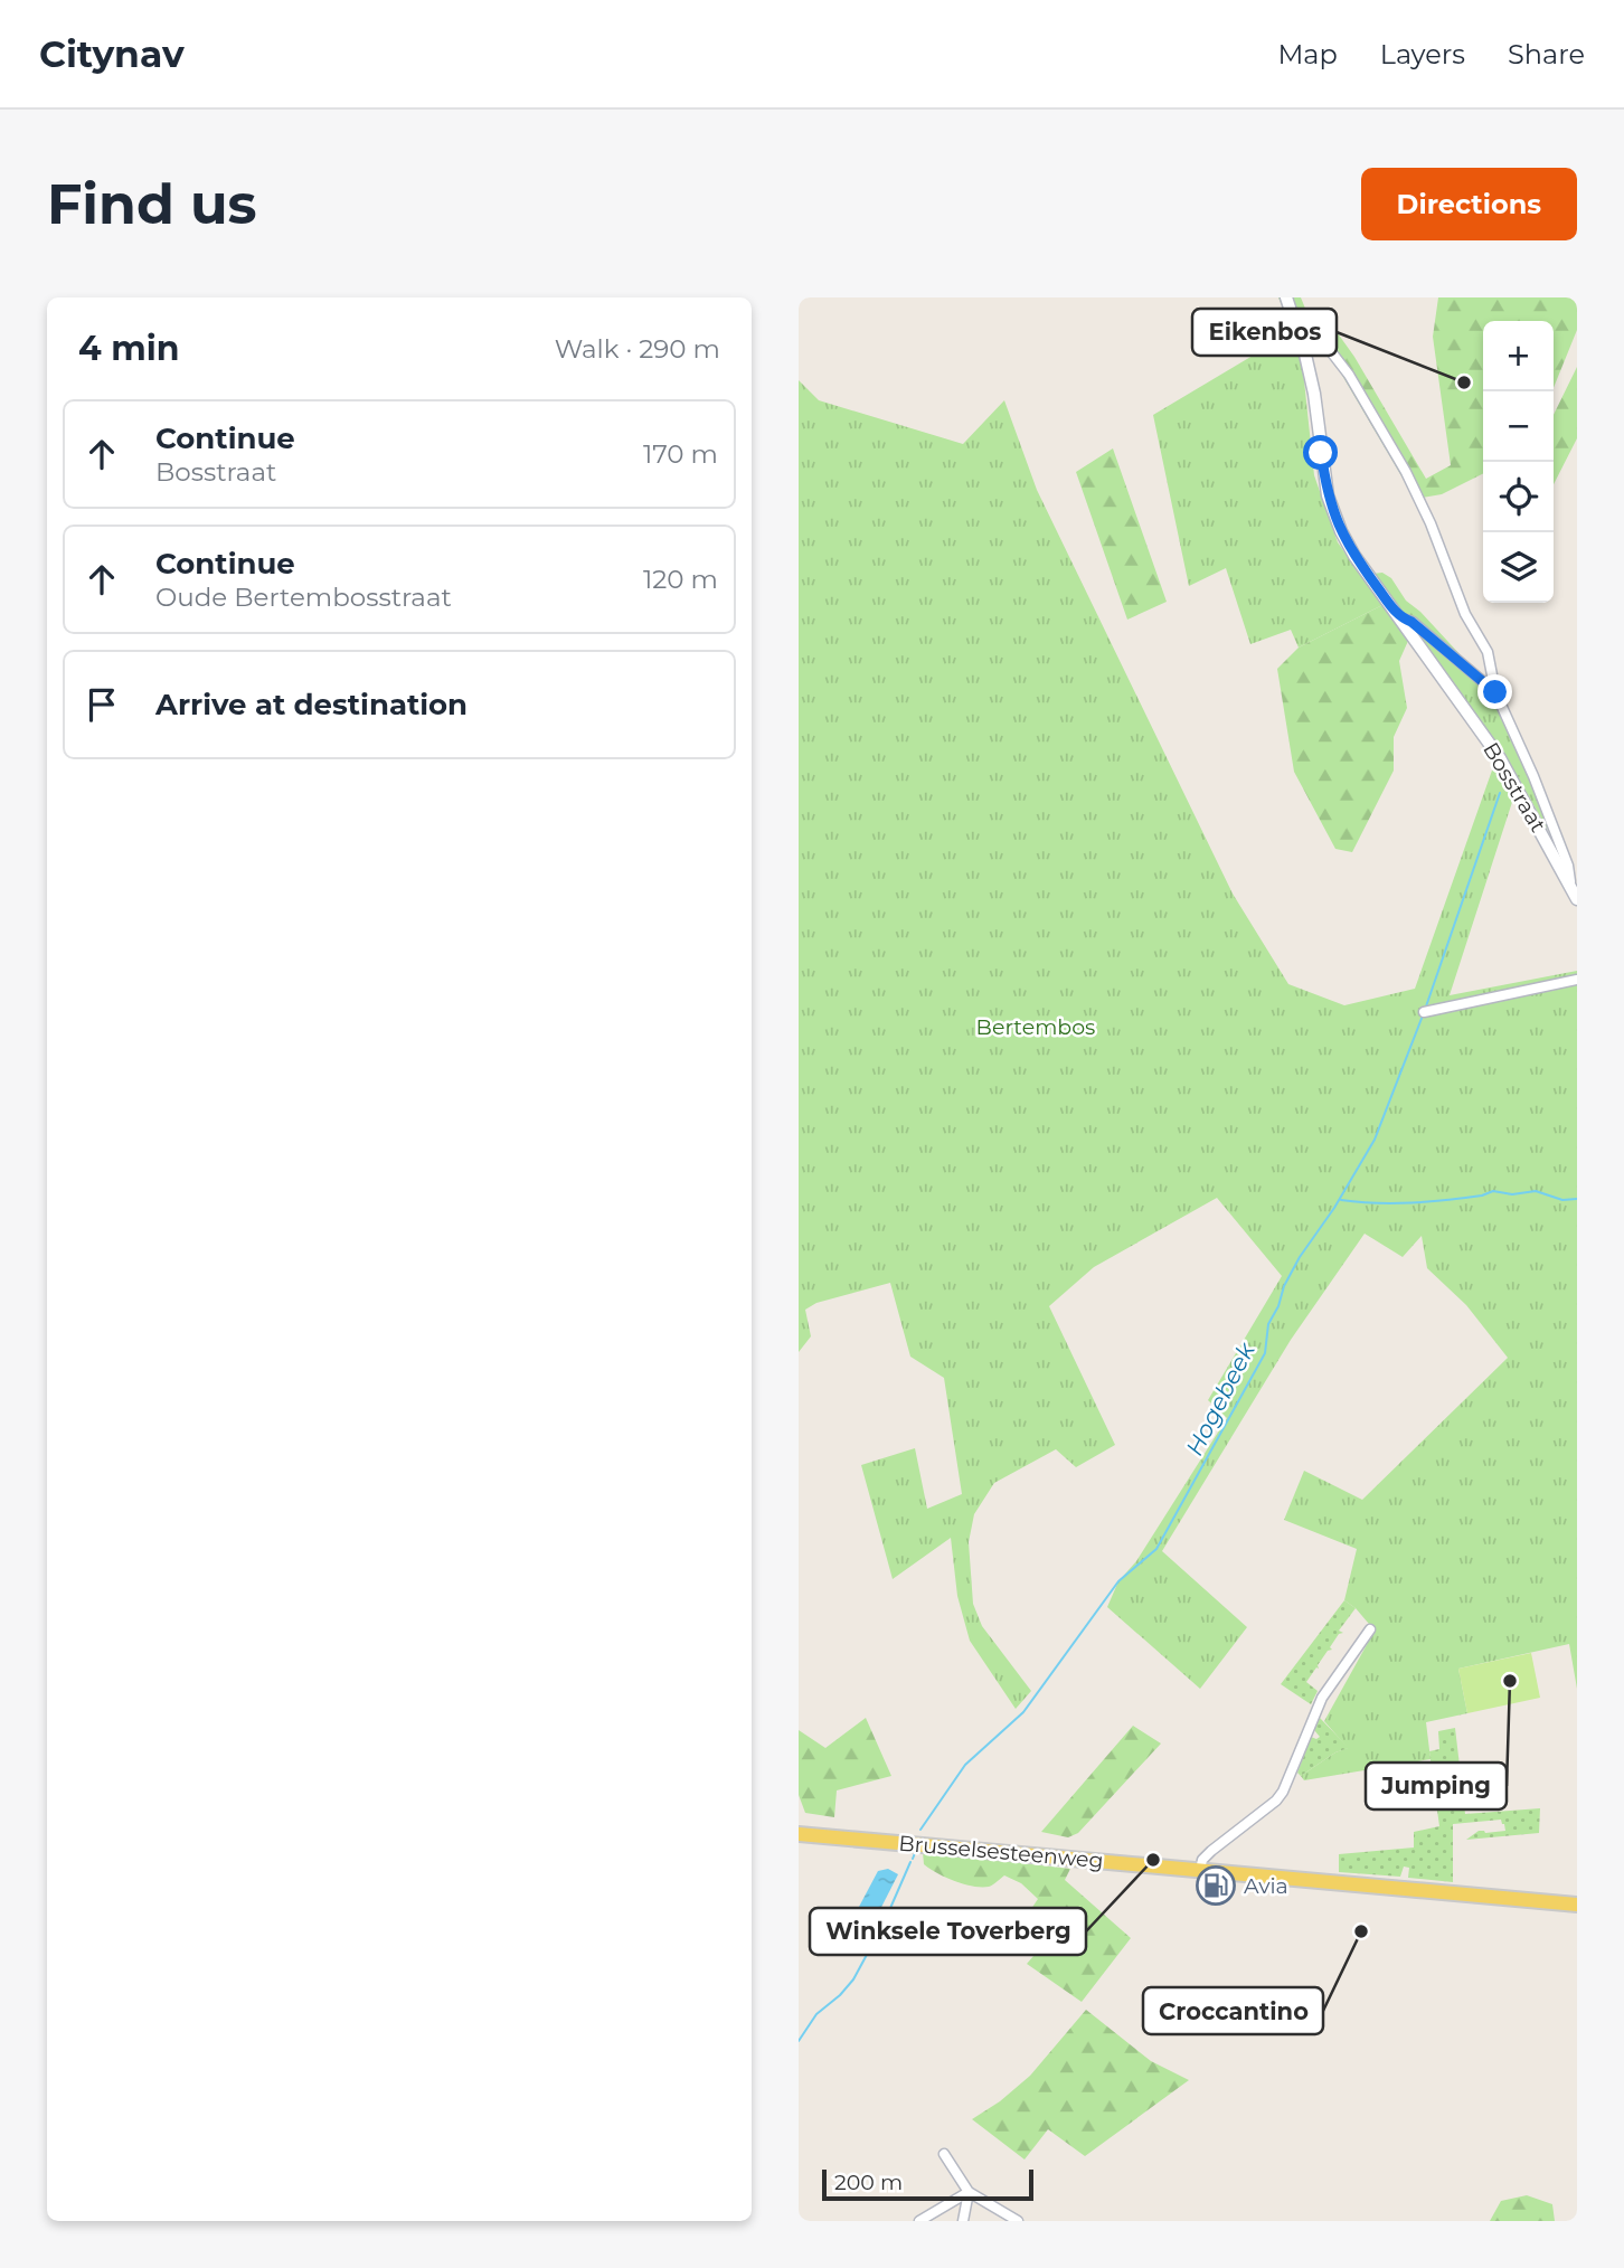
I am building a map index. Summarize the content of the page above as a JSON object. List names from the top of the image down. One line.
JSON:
{"streets":{"main road":["Brusselsesteenweg"],"street":["Bosstraat"]},"water":["Hogebeek"],"parks":["Bertembos"],"places":{"other":["Eikenbos","Jumping","Winksele Toverberg","Croccantino"],"fuel station":["Avia"]},"scale_bar":"200 m","page":{"header":"Citynav","nav":["Map","Layers","Share"],"buttons":"Directions","title":"Find us","heading":["4 min","Walk · 290 m"],"map_buttons":["+","−"],"list":[["Continue","Bosstraat","170 m"],["Continue","Oude Bertembosstraat","120 m"],"Arrive at destination"],"scale":"200 m"}}
